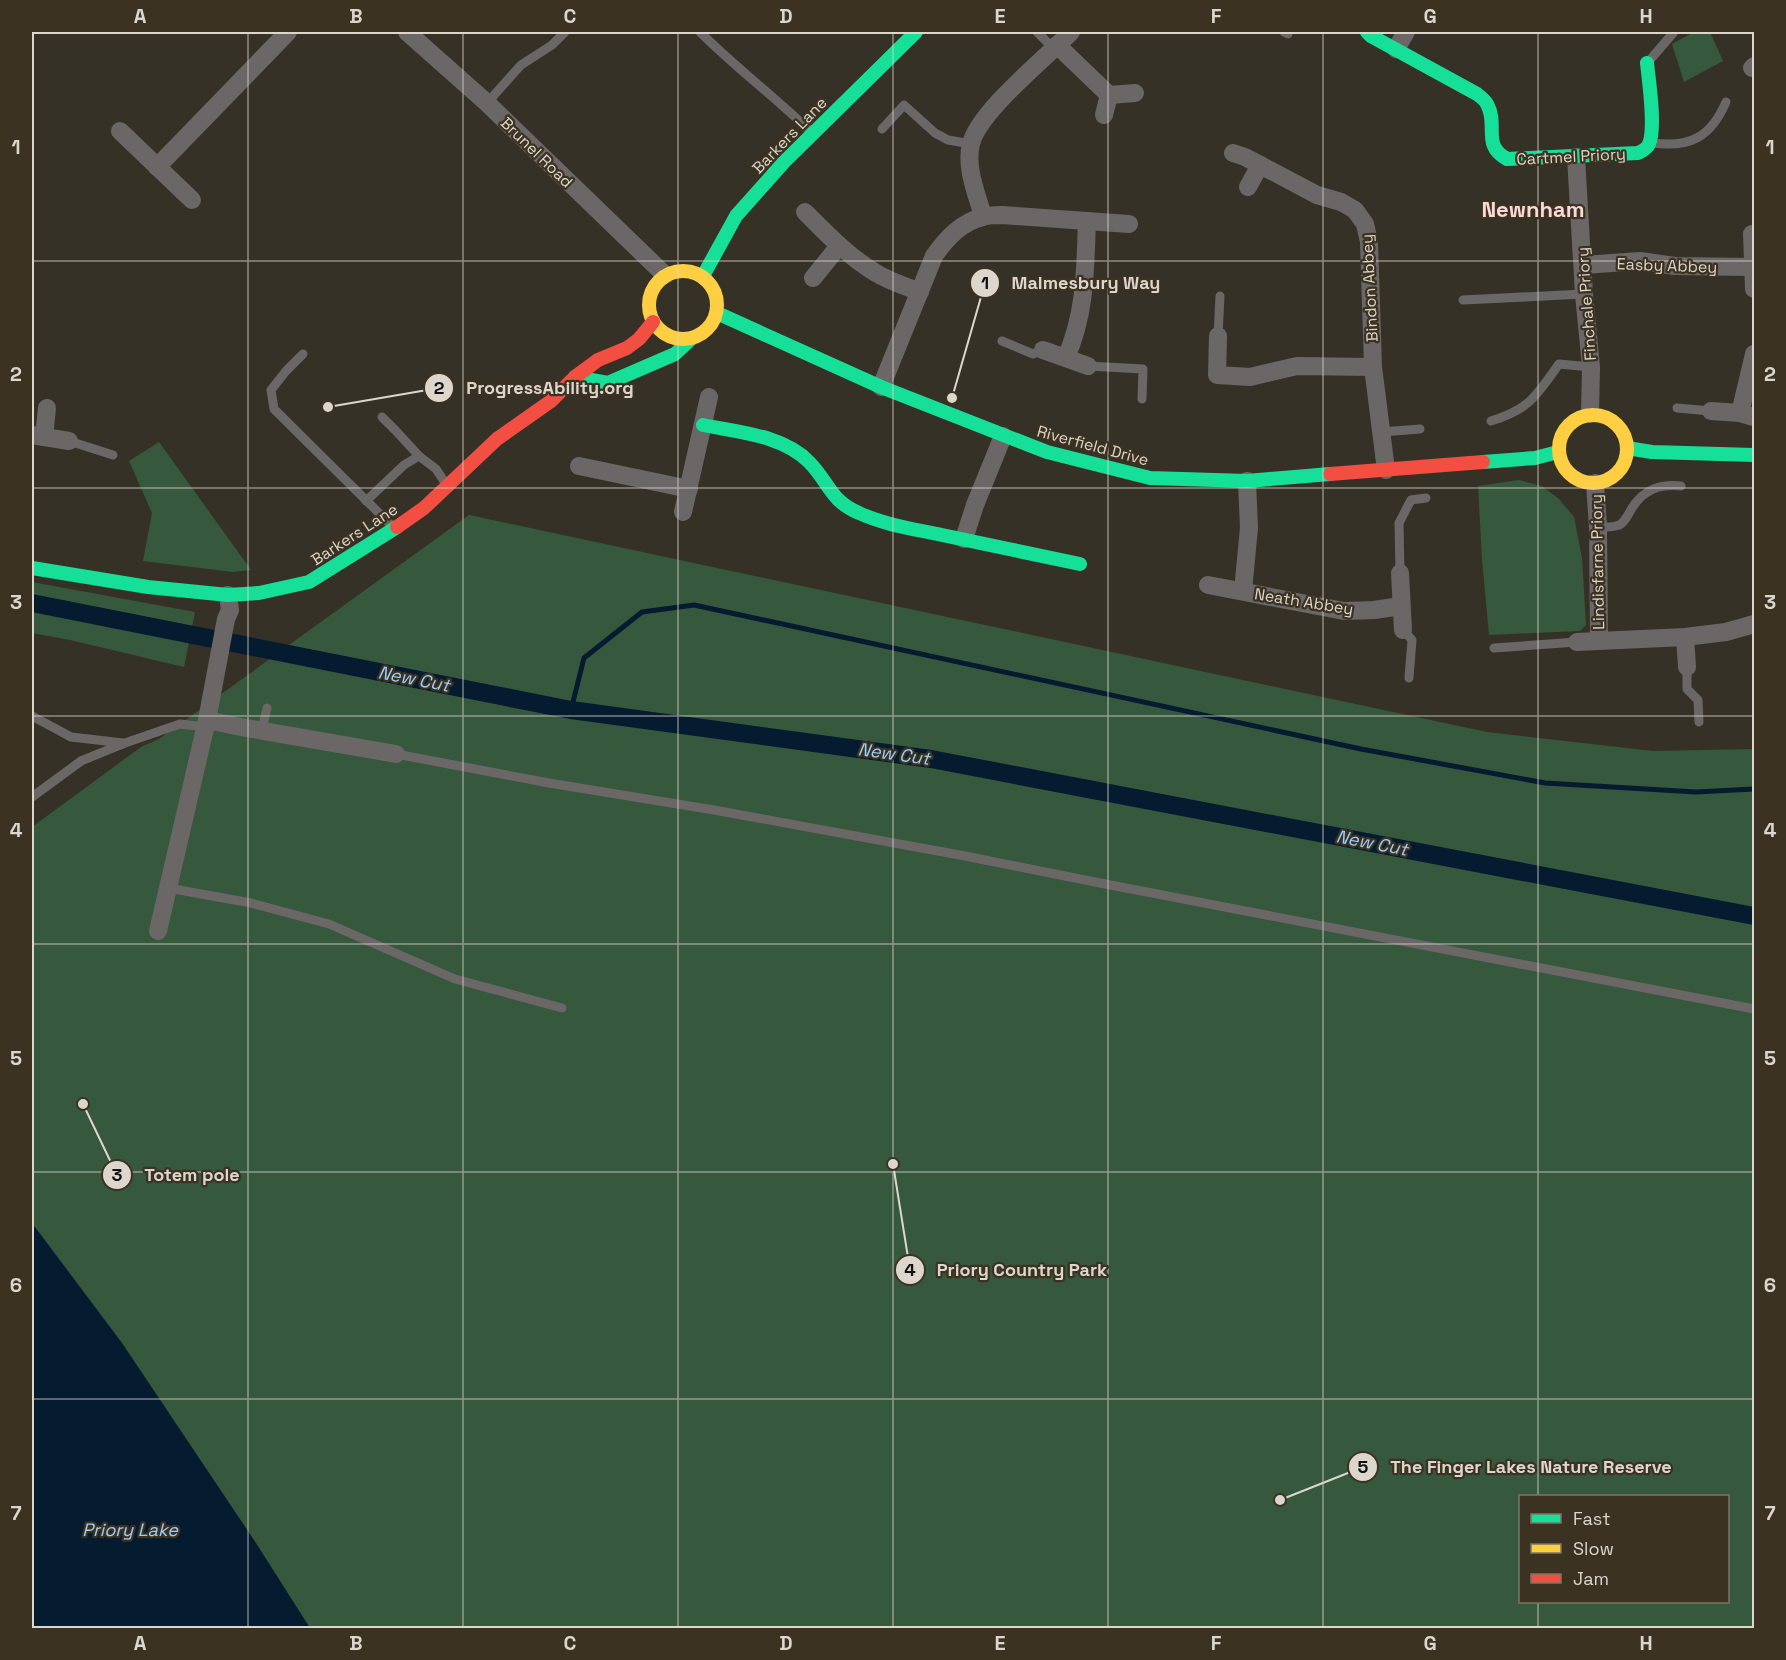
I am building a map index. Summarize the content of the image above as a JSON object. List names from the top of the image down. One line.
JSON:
{"streets":{"street":["Barkers Lane","Brunel Road","Cartmel Priory","Easby Abbey","Bindon Abbey","Finchale Priory","Riverfield Drive","Lindisfarne Priory","Neath Abbey"]},"crossings":[["Barkers Lane","Brunel Road"],["Barkers Lane","Riverfield Drive"],["Brunel Road","Riverfield Drive"],["Cartmel Priory","Finchale Priory"],["Easby Abbey","Finchale Priory"],["Bindon Abbey","Riverfield Drive"],["Finchale Priory","Riverfield Drive"],["Finchale Priory","Lindisfarne Priory"],["Riverfield Drive","Lindisfarne Priory"],["Riverfield Drive","Neath Abbey"]],"districts":["Newnham"],"water":["New Cut","Priory Lake"],"places":["Malmesbury Way","ProgressAbility.org","Totem pole","Priory Country Park","The Finger Lakes Nature Reserve"],"legend":["Fast","Slow","Jam"],"grid":{"columns":["A","B","C","D","E","F","G","H"],"rows":["1","2","3","4","5","6","7"]}}
